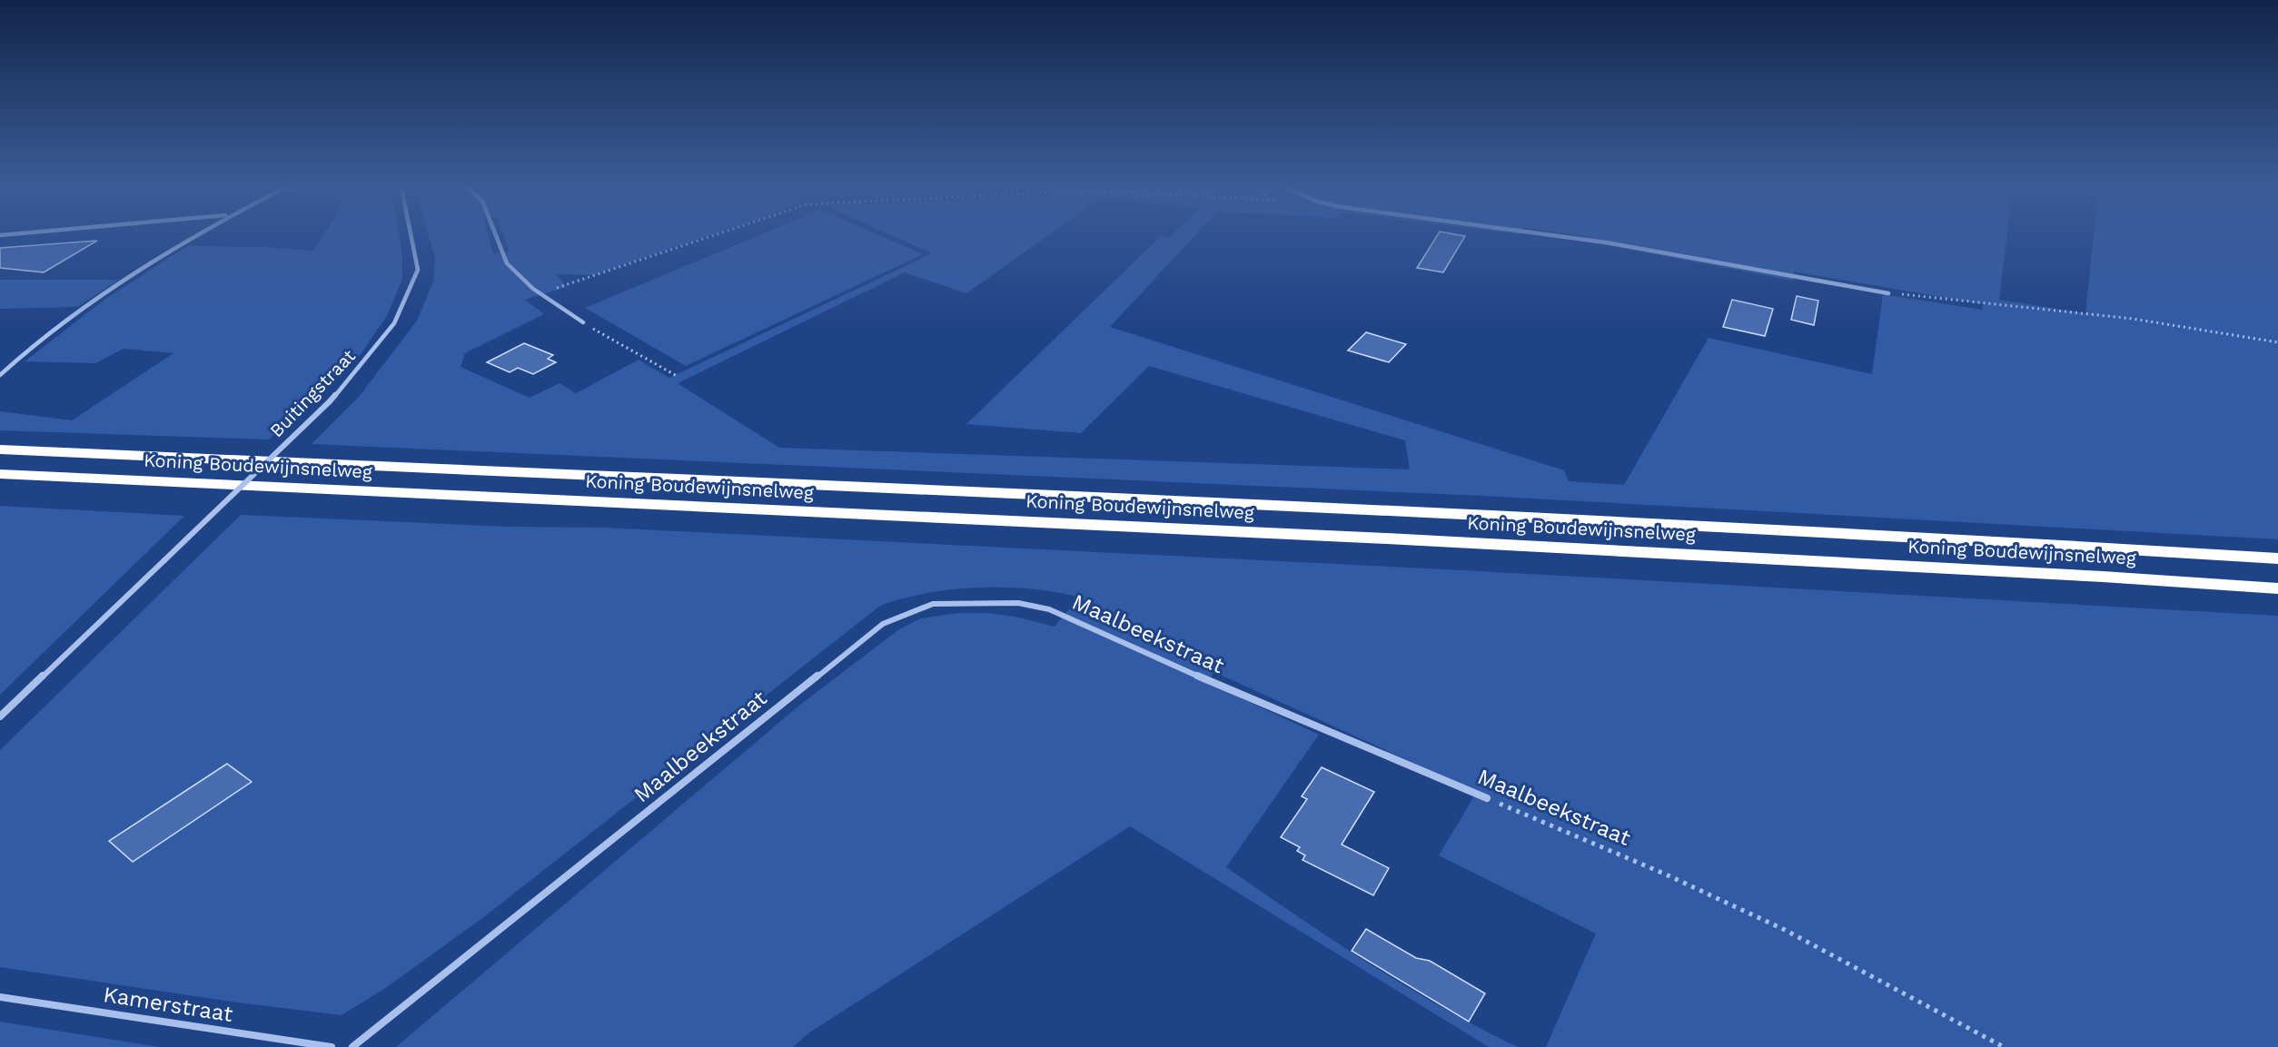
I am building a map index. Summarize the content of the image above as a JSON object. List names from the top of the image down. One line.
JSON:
{"streets":{"highway":["Koning Boudewijnsnelweg"],"street":["Buitingstraat","Maalbeekstraat","Kamerstraat"]}}
